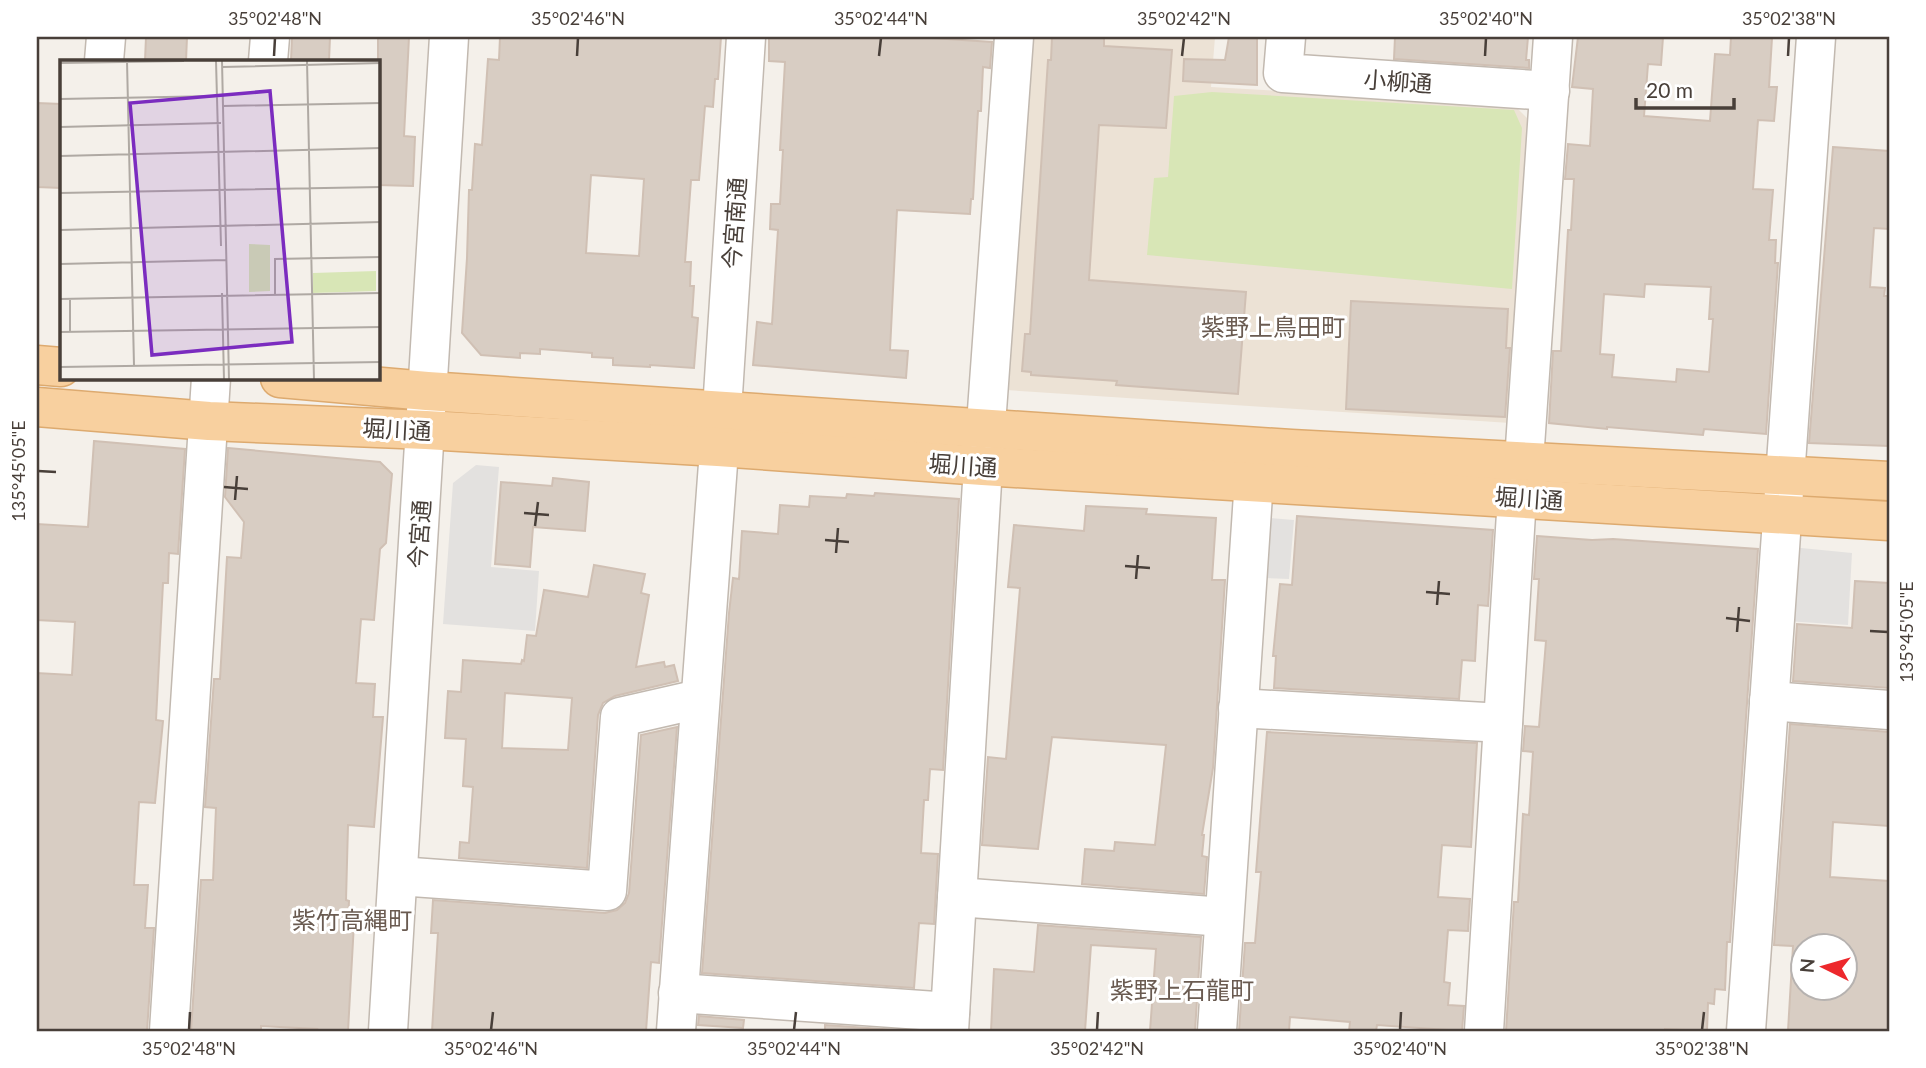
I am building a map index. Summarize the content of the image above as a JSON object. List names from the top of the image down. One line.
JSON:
{"streets":{"main road":["堀川通"],"street":["小柳通","今宮南通","今宮通"]},"crossings":[["今宮南通","堀川通"],["堀川通","今宮通"]],"districts":["紫野上鳥田町","紫竹高縄町","紫野上石龍町"],"scale_bar":"20 m","north":"left","coordinates":["35°02'48\"N","35°02'46\"N","35°02'44\"N","35°02'42\"N","35°02'40\"N","35°02'38\"N","135°45'05\"E"]}
